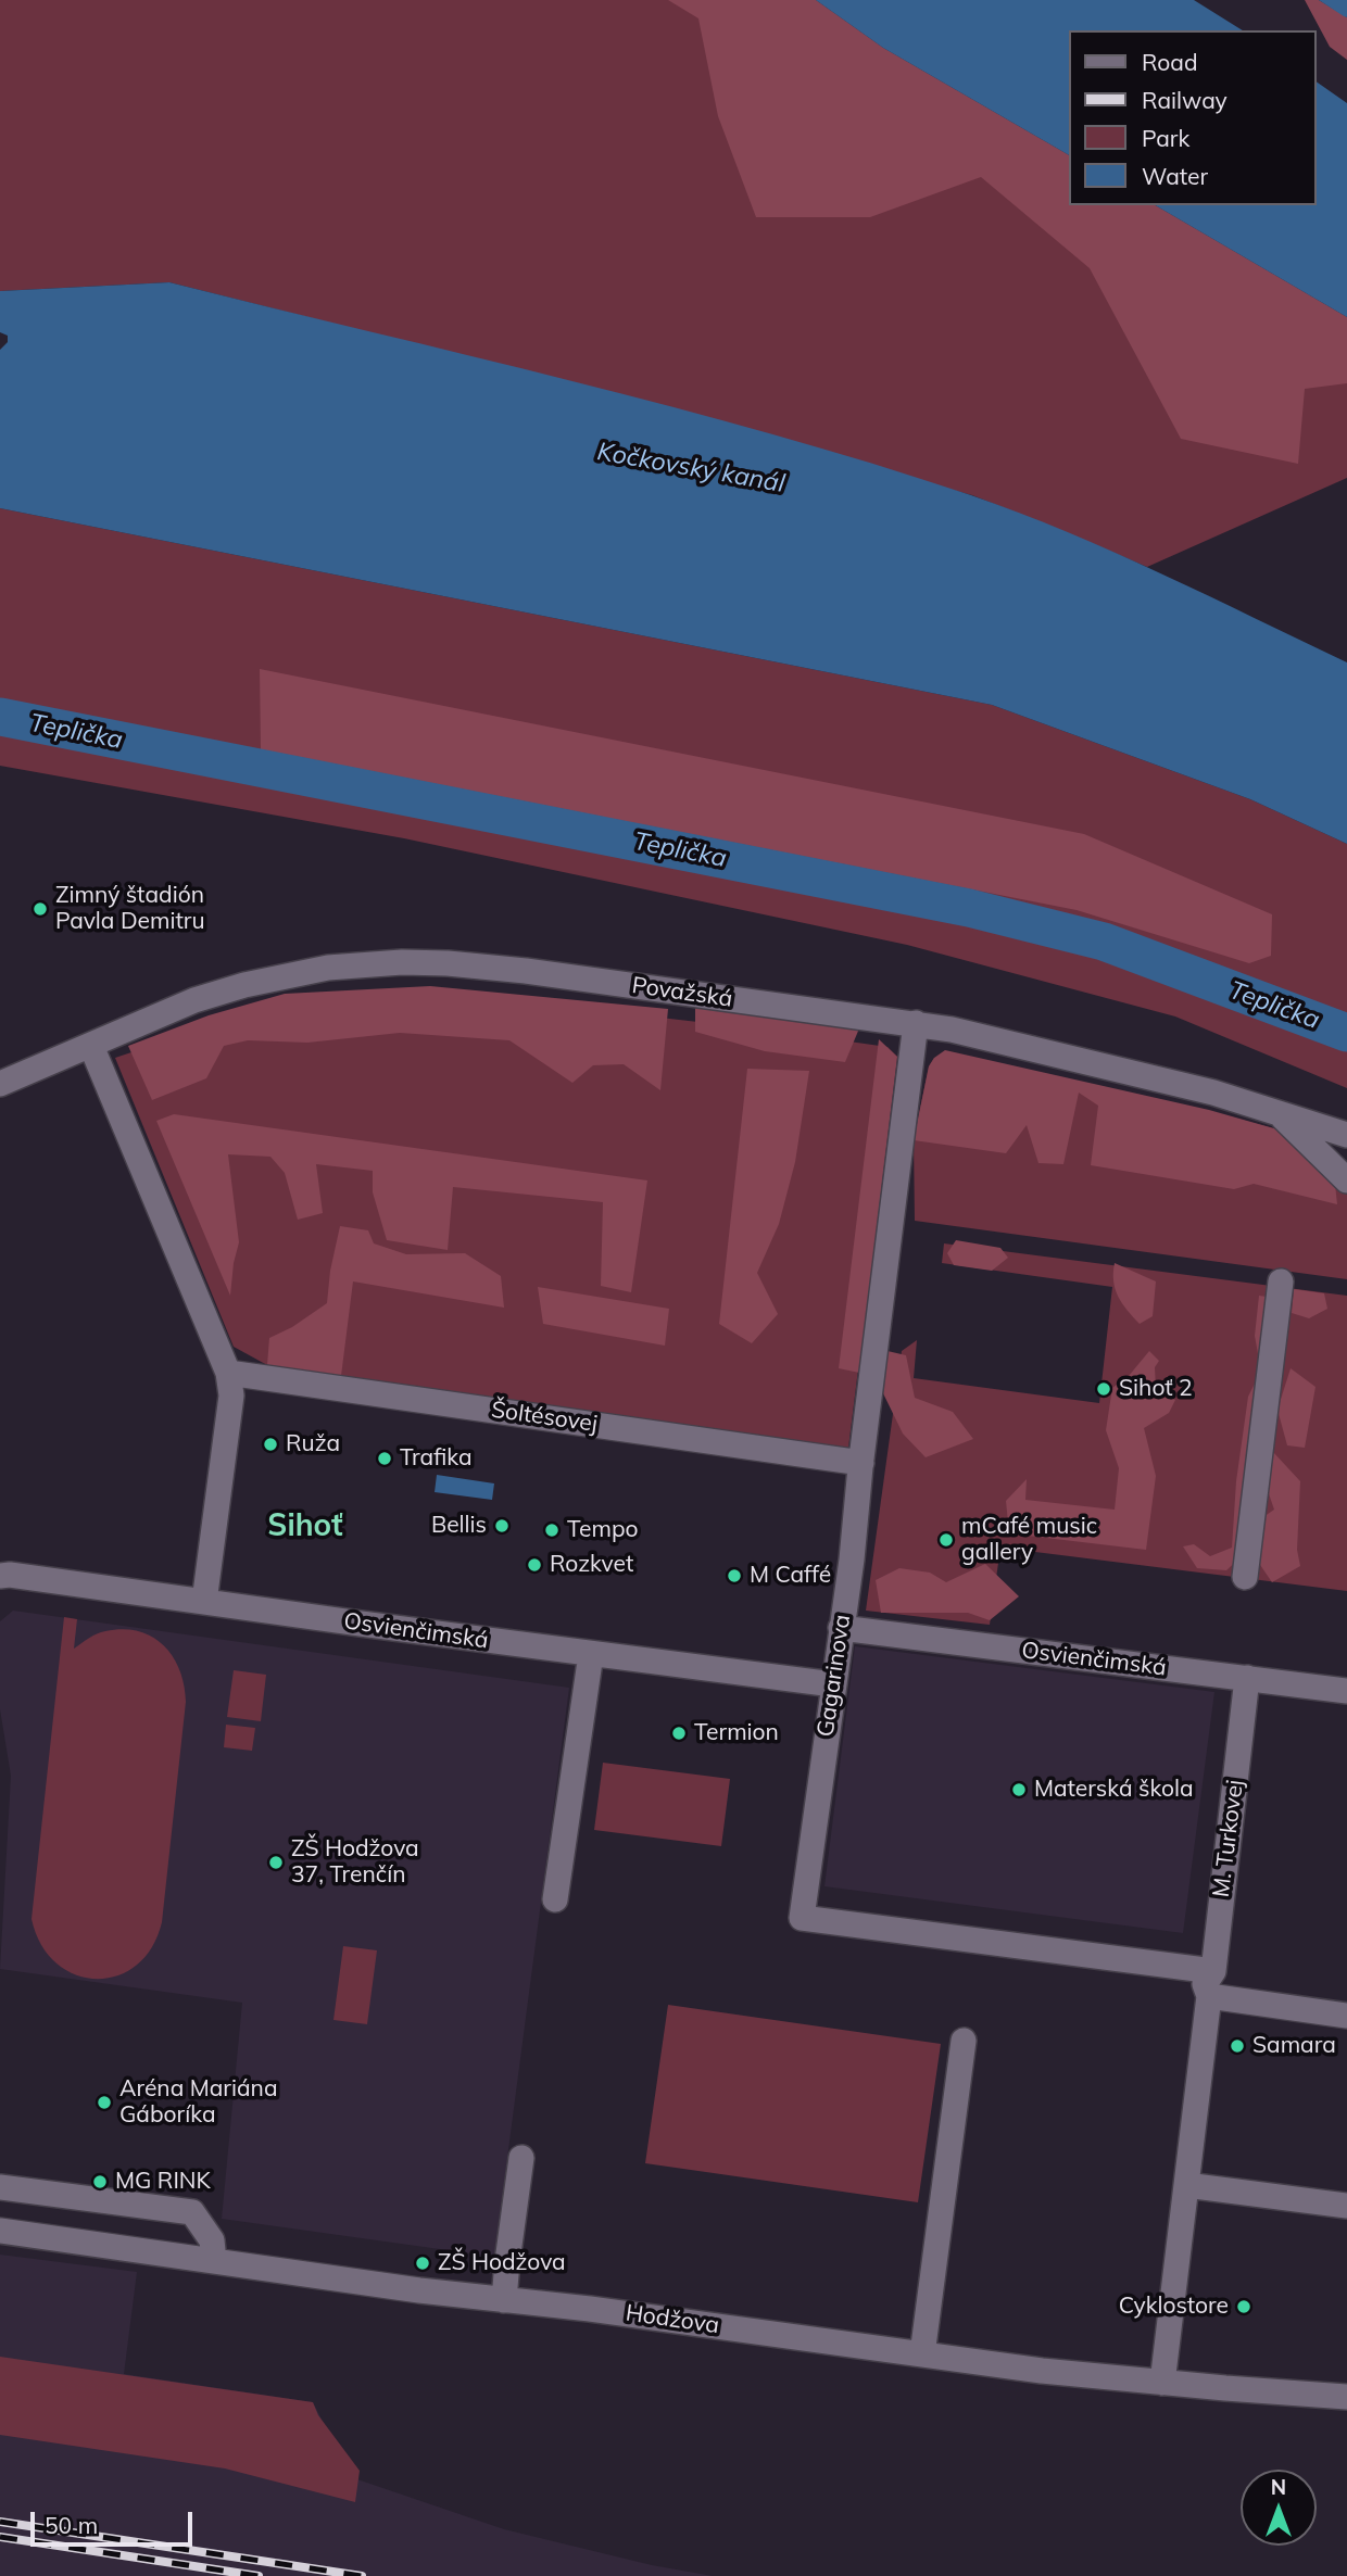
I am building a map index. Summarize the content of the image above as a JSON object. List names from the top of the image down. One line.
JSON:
{"streets":{"street":["Považská","Šoltésovej","Osvienčimská","Gagarinova","M. Turkovej","Hodžova"]},"crossings":[["Považská","Gagarinova"],["Šoltésovej","Gagarinova"],["Osvienčimská","Gagarinova"],["Osvienčimská","M. Turkovej"],["Gagarinova","M. Turkovej"],["M. Turkovej","Hodžova"]],"districts":["Sihoť"],"water":["Kočkovský kanál","Teplička"],"places":["Zimný štadión Pavla Demitru","Sihoť 2","Ruža","Trafika","Bellis","Tempo","mCafé music gallery","Rozkvet","M Caffé","Termion","Materská škola","ZŠ Hodžova 37, Trenčín","Samara","Aréna Mariána Gáboríka","MG RINK","ZŠ Hodžova","Cyklostore"],"legend":["Road","Railway","Park","Water"],"scale_bar":"50 m","north":"top"}
